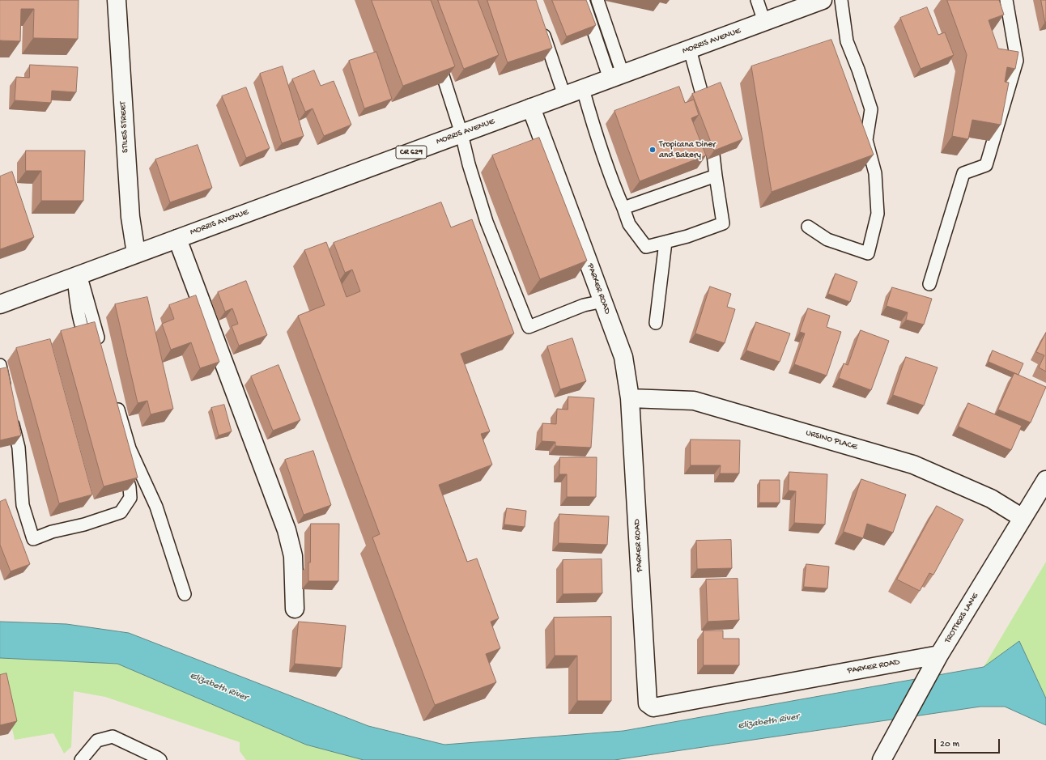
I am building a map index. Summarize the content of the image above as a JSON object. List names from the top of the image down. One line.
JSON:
{"streets":{"street":["MORRIS AVENUE","STILES STREET","CR 629","PARKER ROAD","URSINO PLACE","TROTTERS LANE"]},"crossings":[["MORRIS AVENUE","STILES STREET"],["MORRIS AVENUE","PARKER ROAD"],["PARKER ROAD","URSINO PLACE"],["PARKER ROAD","TROTTERS LANE"],["URSINO PLACE","TROTTERS LANE"]],"water":["Elizabeth River"],"places":["Tropicana Diner and Bakery"],"scale_bar":"20 m"}
